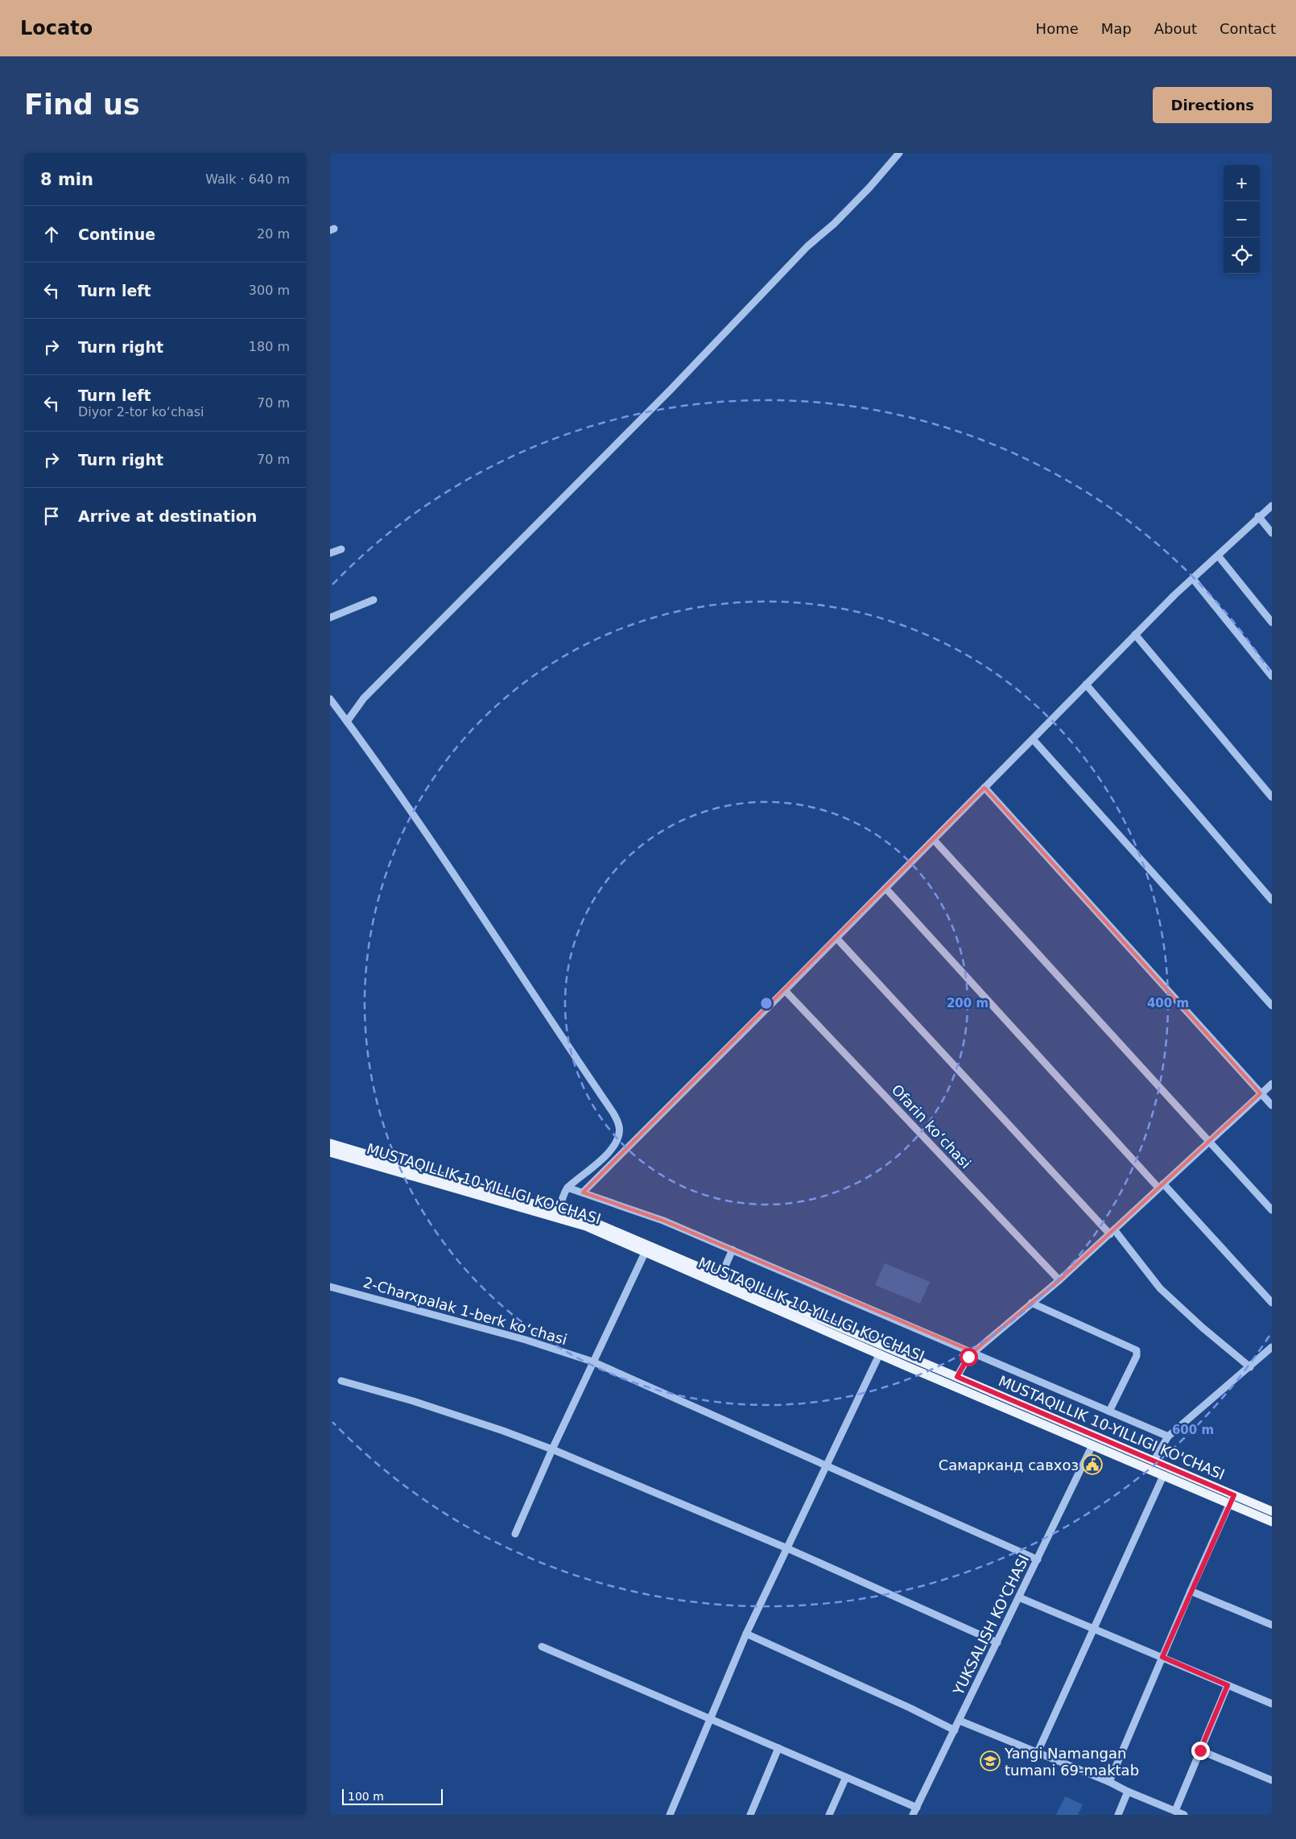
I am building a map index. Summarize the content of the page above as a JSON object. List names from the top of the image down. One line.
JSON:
{"streets":{"main road":["MUSTAQILLIK 10-YILLIGI KO'CHASI"],"street":["Ofarin koʻchasi","2-Charxpalak 1-berk koʻchasi","YUKSALISH KO'CHASI"]},"crossings":[["MUSTAQILLIK 10-YILLIGI KO'CHASI","YUKSALISH KO'CHASI"],["2-Charxpalak 1-berk koʻchasi","YUKSALISH KO'CHASI"]],"places":{"public building":["Самарканд савхоз"],"school or university":["Yangi Namangan tumani 69-maktab"]},"scale_bar":"100 m","page":{"header":"Locato","nav":["Home","Map","About","Contact"],"buttons":"Directions","title":"Find us","heading":["8 min","Walk · 640 m"],"map_buttons":["+","−"],"list":[["Continue","20 m"],["Turn left","300 m"],["Turn right","180 m"],["Turn left","Diyor 2-tor koʻchasi","70 m"],["Turn right","70 m"],"Arrive at destination"],"scale":"100 m"},"rings":["200 m","400 m","600 m"]}
